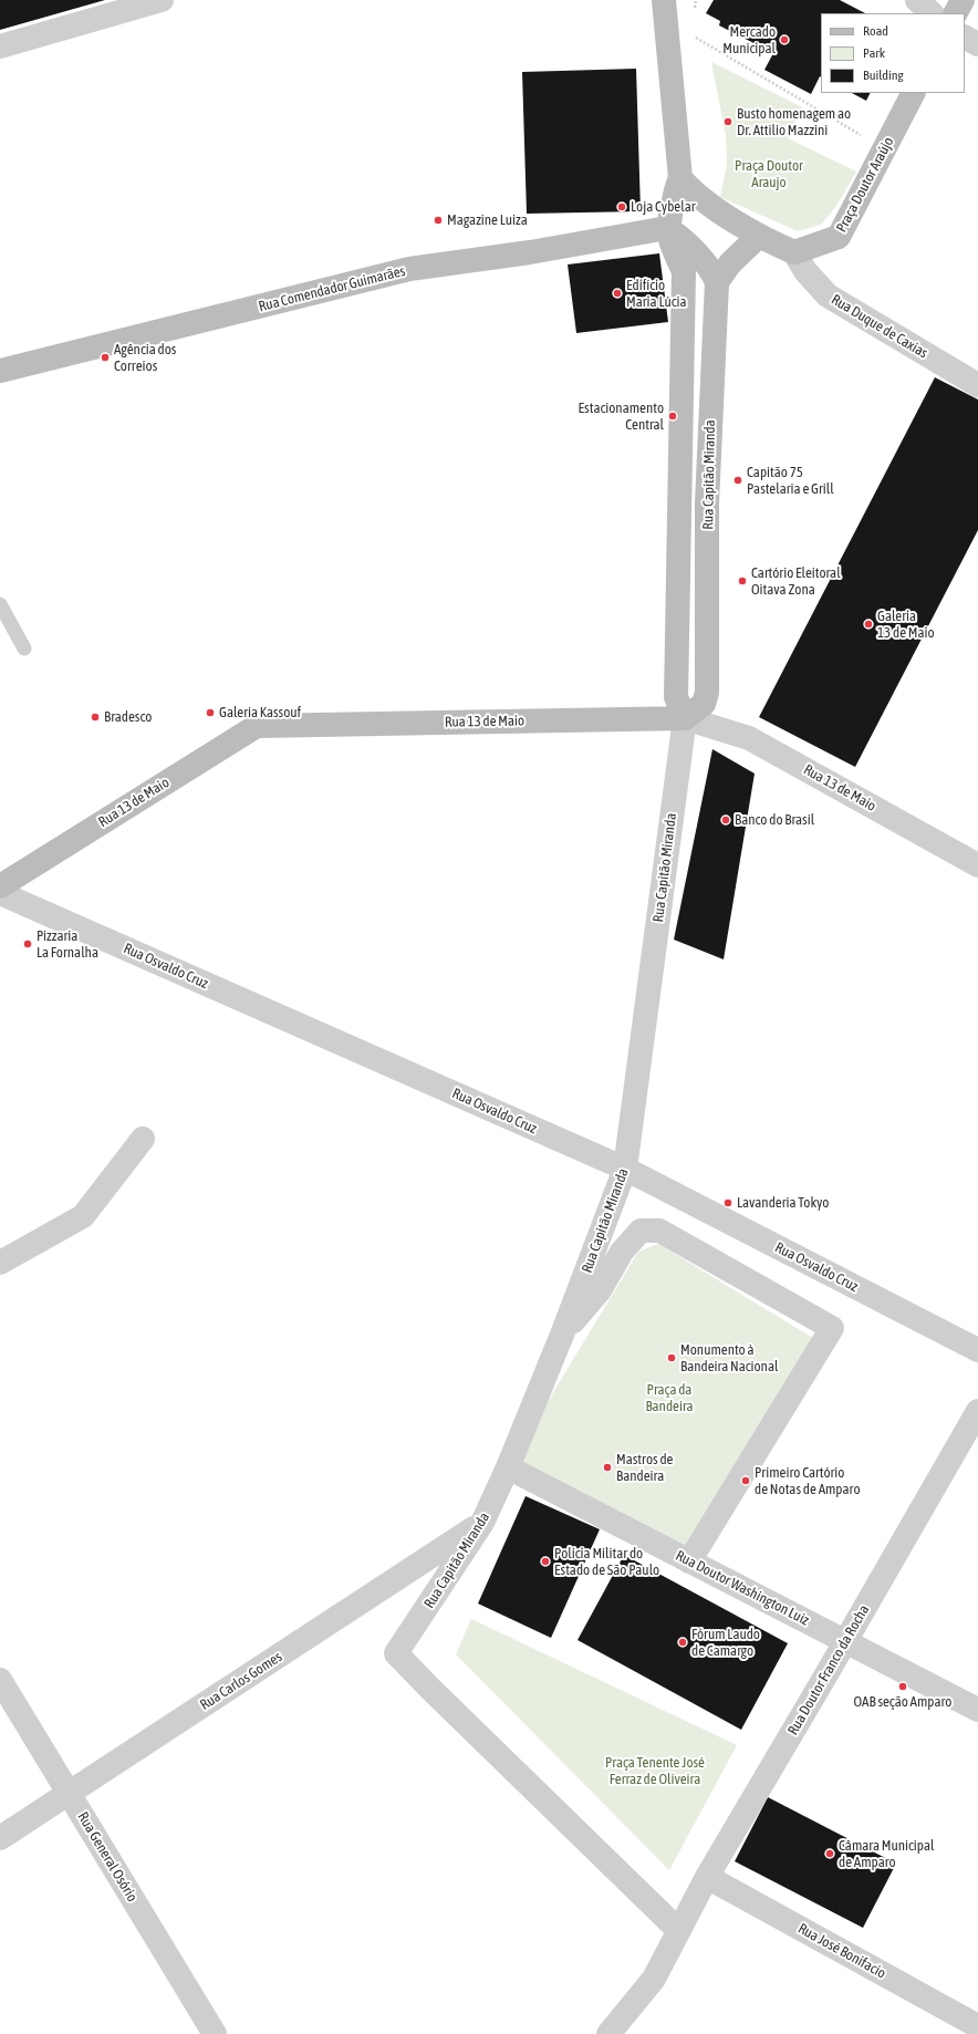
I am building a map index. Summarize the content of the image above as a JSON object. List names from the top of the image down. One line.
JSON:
{"streets":{"street":["Praça Doutor Araújo","Rua Comendador Guimarães","Rua Duque de Caxias","Rua Capitão Miranda","Rua 13 de Maio","Rua Osvaldo Cruz","Rua Doutor Washington Luiz","Rua Doutor Franco da Rocha","Rua Carlos Gomes","Rua General Osório","Rua José Bonifacio"]},"crossings":[["Praça Doutor Araújo","Rua Duque de Caxias"],["Rua Comendador Guimarães","Rua Capitão Miranda"],["Rua Capitão Miranda","Rua 13 de Maio"],["Rua Capitão Miranda","Rua Osvaldo Cruz"],["Rua Capitão Miranda","Rua Doutor Washington Luiz"],["Rua Capitão Miranda","Rua Doutor Franco da Rocha"],["Rua Capitão Miranda","Rua Carlos Gomes"],["Rua Doutor Washington Luiz","Rua Doutor Franco da Rocha"],["Rua Doutor Franco da Rocha","Rua José Bonifacio"],["Rua Carlos Gomes","Rua General Osório"]],"parks":["Praça Doutor Araujo","Praça da Bandeira","Praça Tenente José Ferraz de Oliveira"],"places":["Mercado Municipal","Busto homenagem ao Dr. Attilio Mazzini","Loja Cybelar","Magazine Luiza","Edifício Maria Lúcia","Agência dos Correios","Estacionamento Central","Capitão 75 Pastelaria e Grill","Cartório Eleitoral Oitava Zona","Galeria 13 de Maio","Galeria Kassouf","Bradesco","Banco do Brasil","Pizzaria La Fornalha","Lavanderia Tokyo","Monumento à Bandeira Nacional","Mastros de Bandeira","Primeiro Cartório de Notas de Amparo","Polícia Militar do Estado de São Paulo","Fórum Laudo de Camargo","OAB seção Amparo","Câmara Municipal de Amparo"],"legend":["Road","Park","Building"]}
